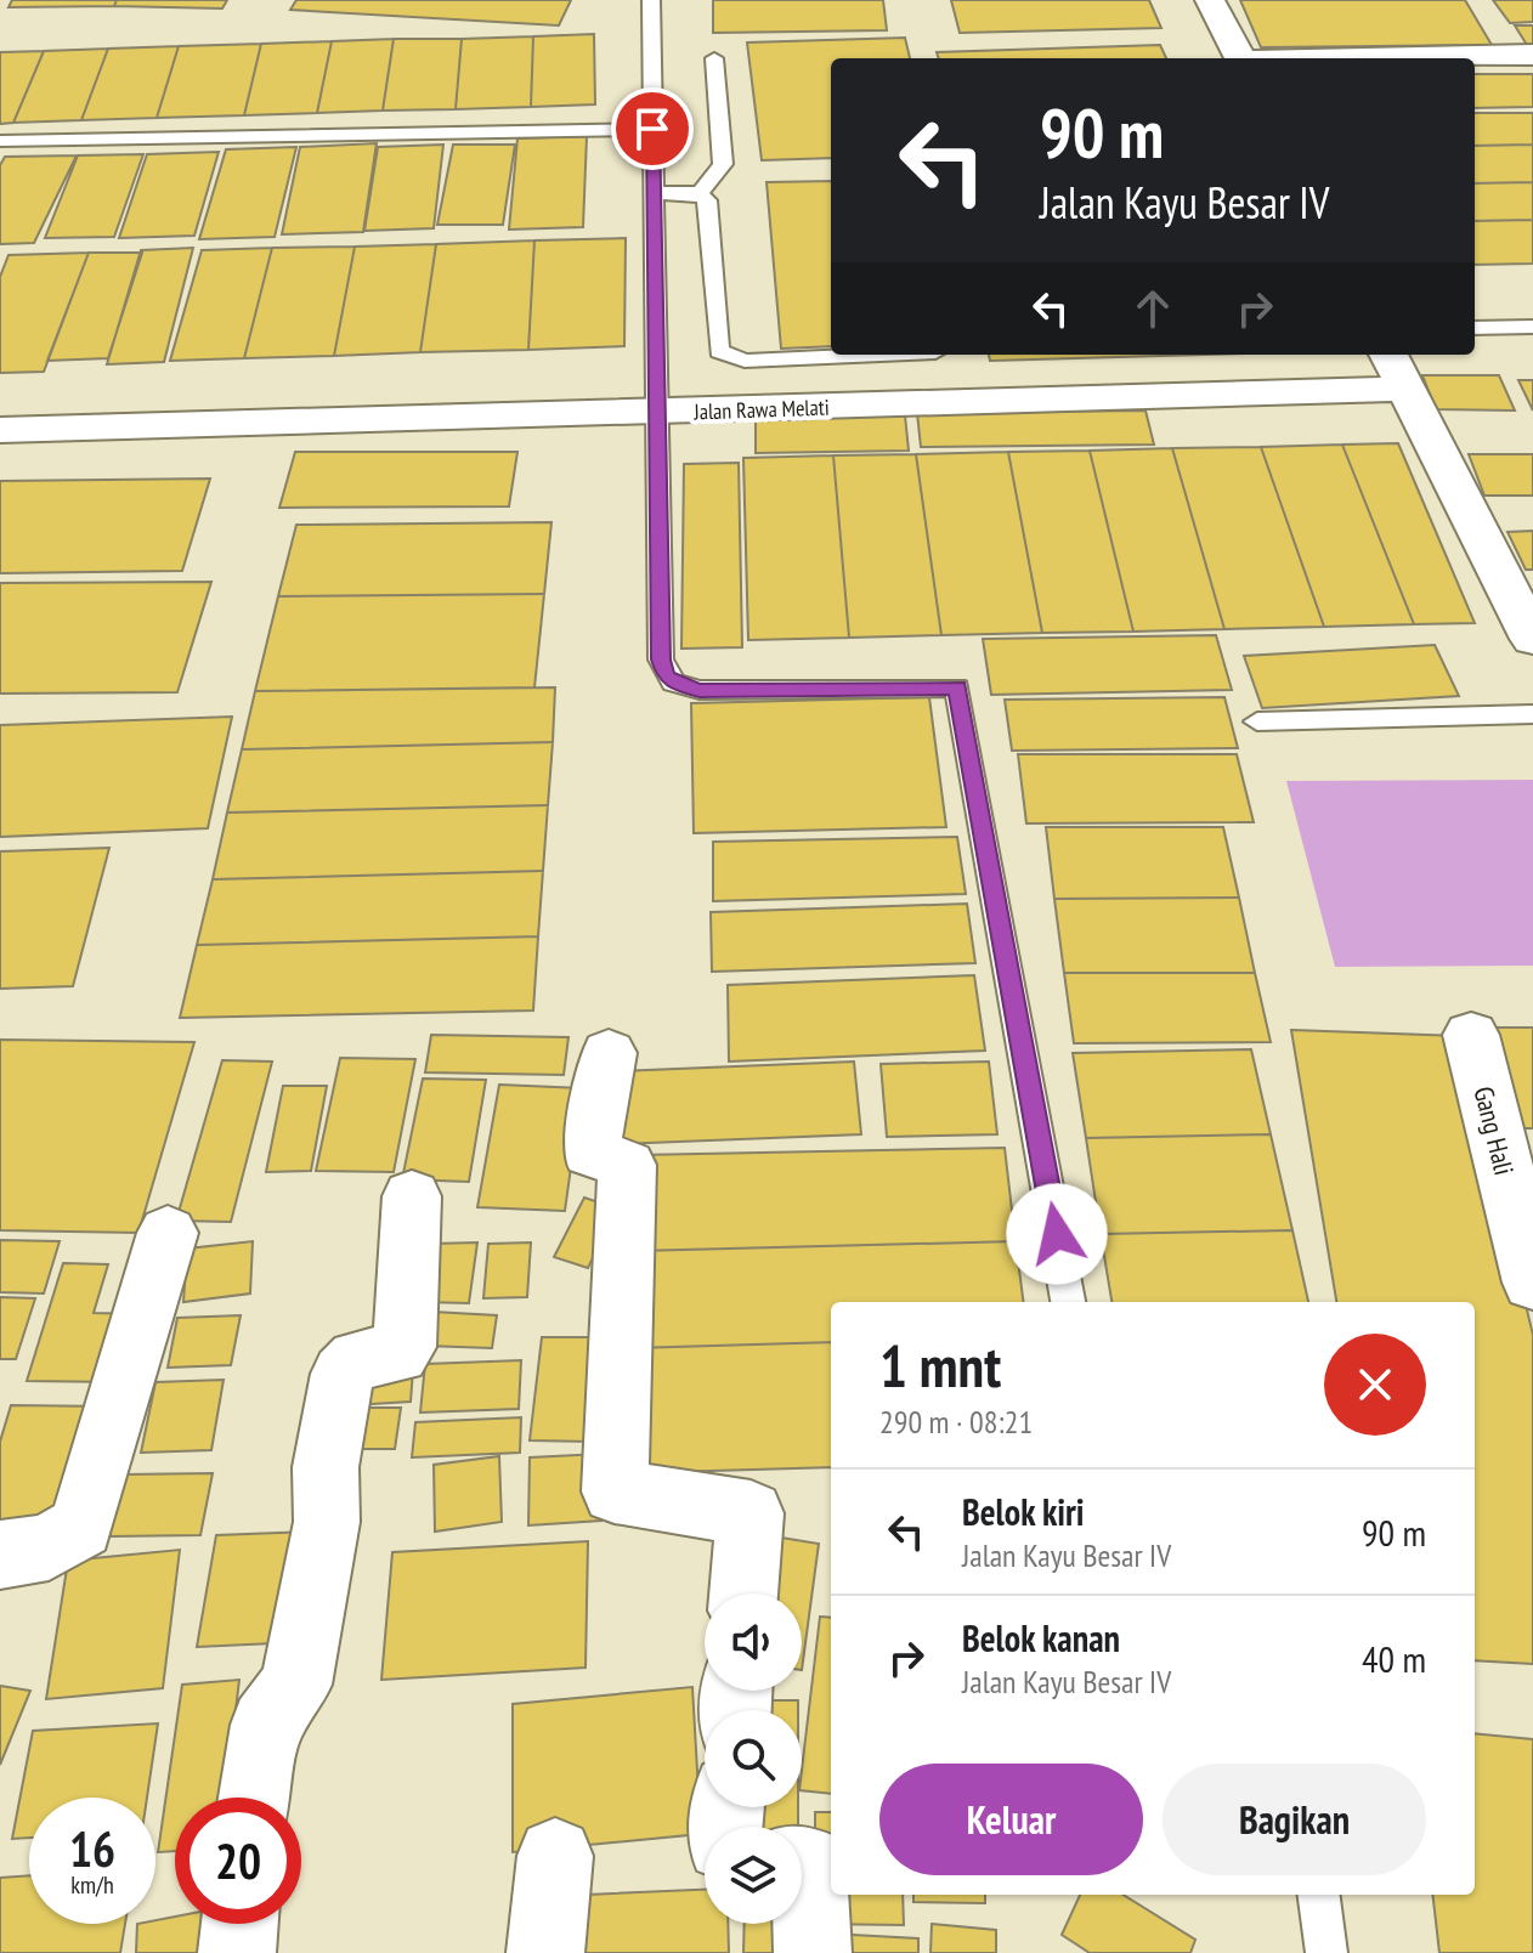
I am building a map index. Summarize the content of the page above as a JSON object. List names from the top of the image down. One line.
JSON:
{"streets":{"street":["Jalan Rawa Melati","Gang Hali"]},"page":{"turn":["90 m","Jalan Kayu Besar IV"],"heading":["1 mnt","290 m · 08:21"],"list":[{"name":"Belok kiri","note":"Jalan Kayu Besar IV","value":"90 m"},{"name":"Belok kanan","note":"Jalan Kayu Besar IV","value":"40 m"}],"buttons":["Keluar","Bagikan"],"speed":"16 km/h","limit":"20"}}
